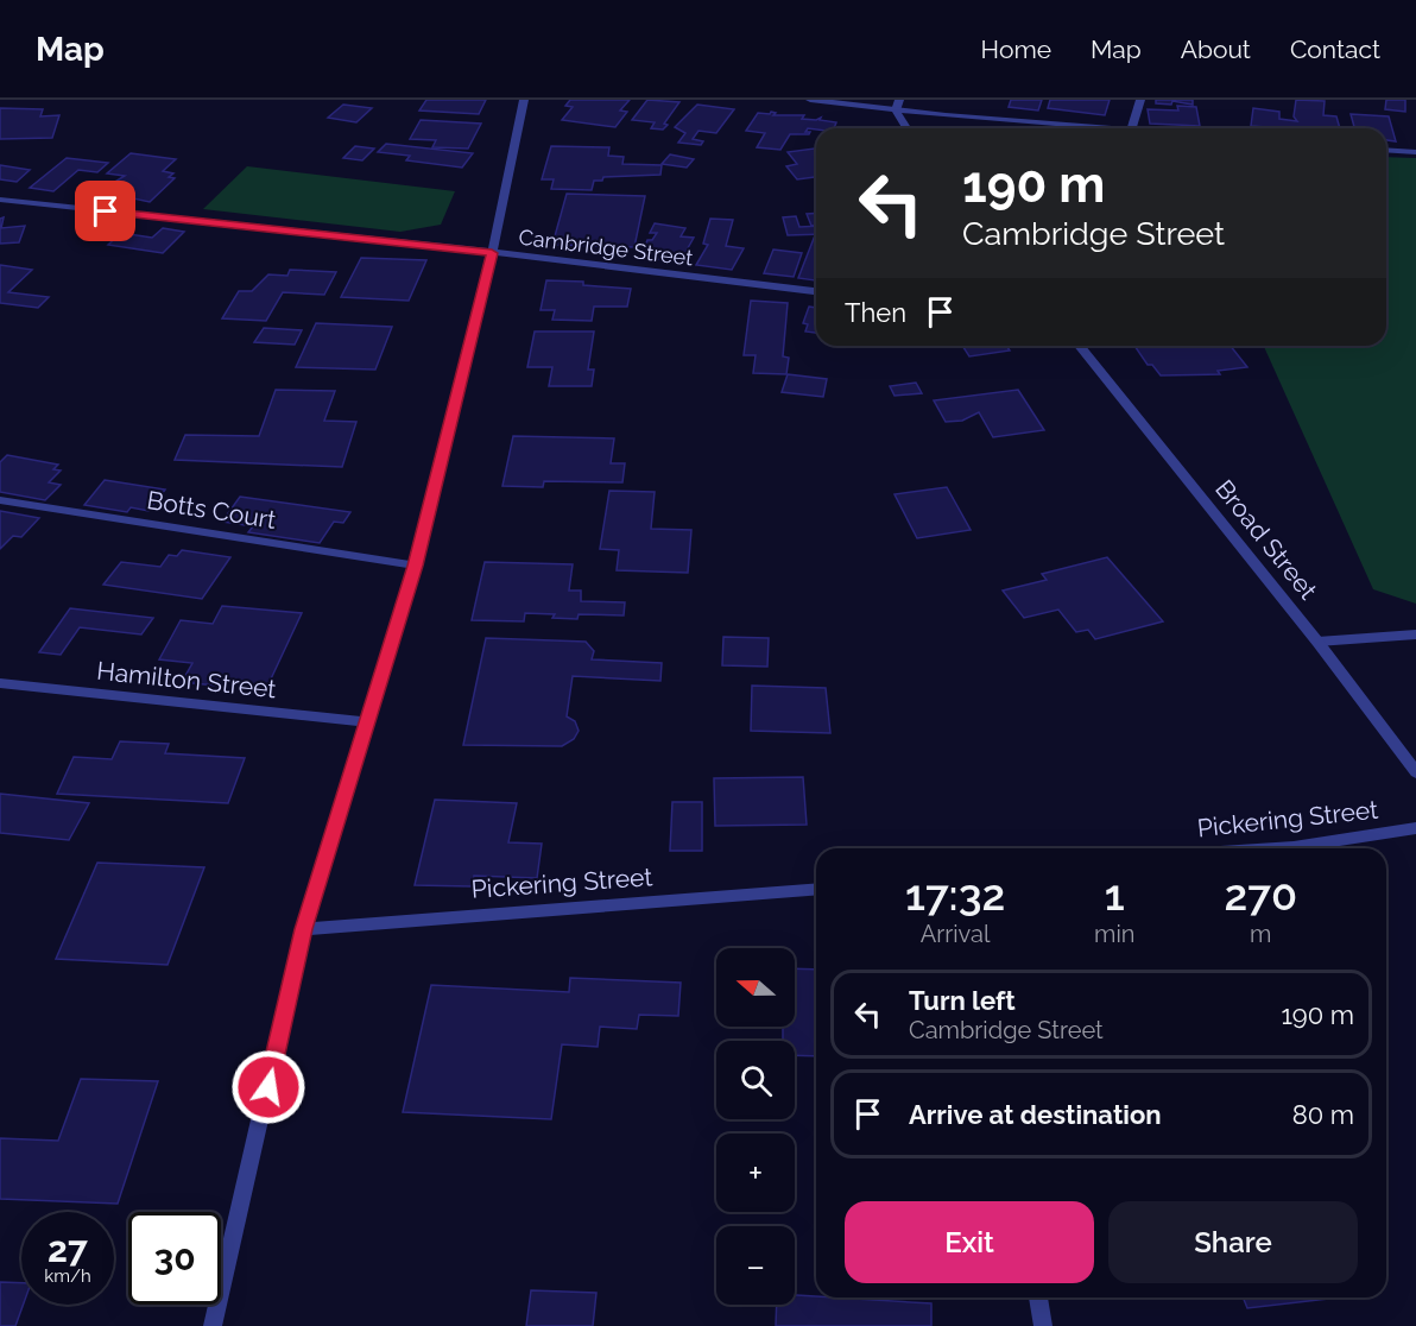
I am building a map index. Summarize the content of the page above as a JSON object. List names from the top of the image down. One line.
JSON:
{"streets":{"street":["Cambridge Street","Botts Court","Broad Street","Hamilton Street","Pickering Street"]},"north":"left","page":{"header":"Map","nav":["Home","Map","About","Contact"],"turn":["190 m","Cambridge Street"],"then":"Then","eta":["17:32","Arrival","1","min","270","m"],"map_buttons":["+","−"],"list":[{"name":"Turn left","note":"Cambridge Street","value":"190 m"},{"name":"Arrive at destination","value":"80 m"}],"buttons":["Exit","Share"],"speed":"27 km/h","limit":"30"}}
